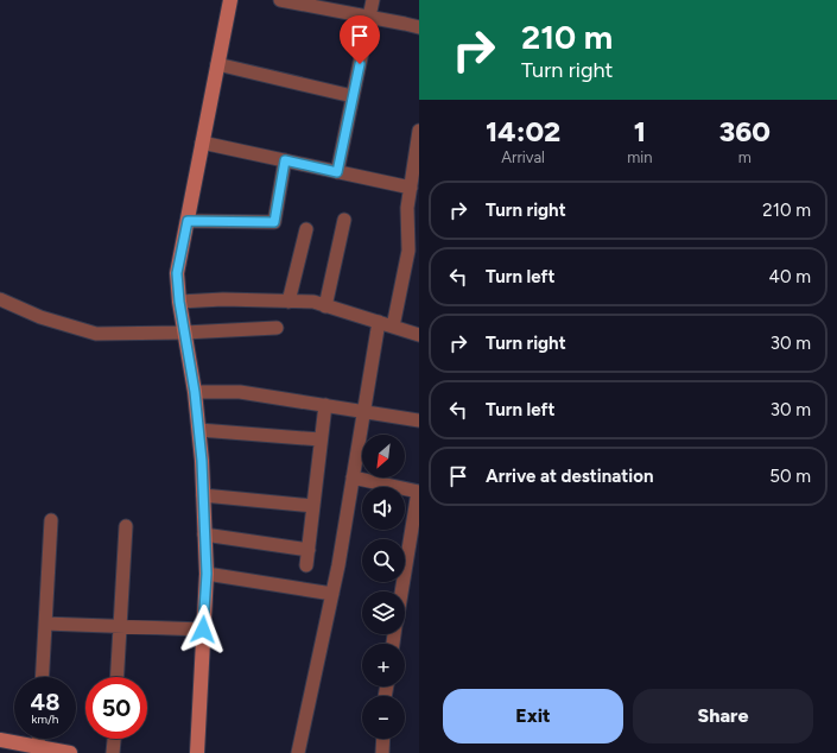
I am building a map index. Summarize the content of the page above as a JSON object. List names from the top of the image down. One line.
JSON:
{"north":"bottom left","page":{"turn":["210 m","Turn right"],"eta":["14:02","Arrival","1","min","360","m"],"list":[{"name":"Turn right","value":"210 m"},{"name":"Turn left","value":"40 m"},{"name":"Turn right","value":"30 m"},{"name":"Turn left","value":"30 m"},{"name":"Arrive at destination","value":"50 m"}],"map_buttons":["+","−"],"speed":"48 km/h","limit":"50","buttons":["Exit","Share"]}}
